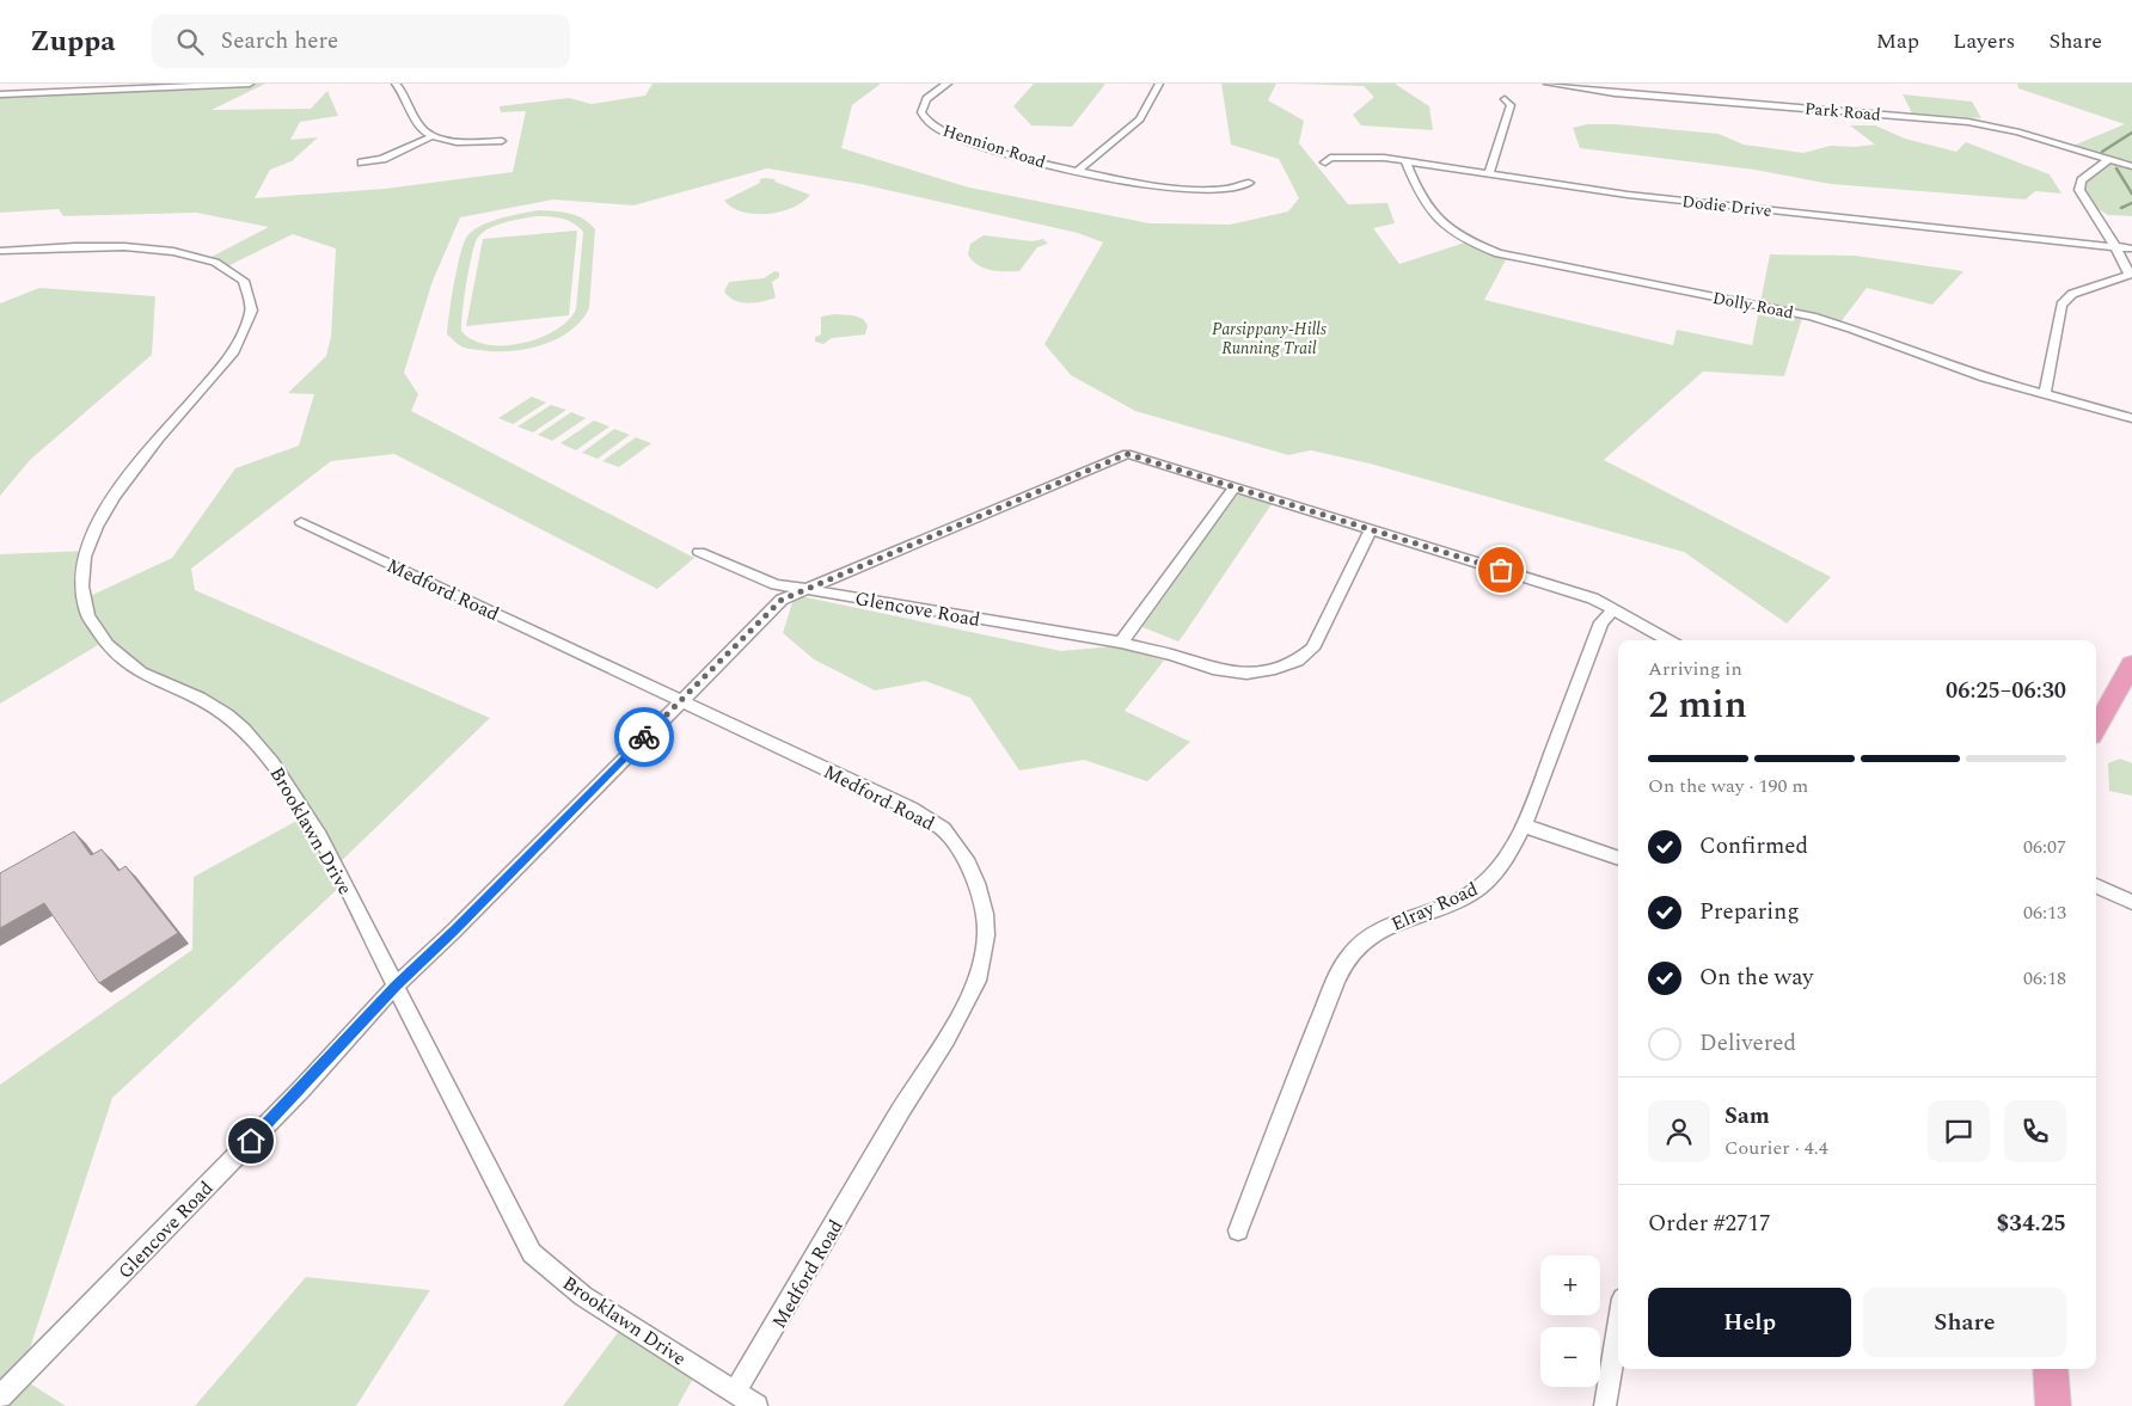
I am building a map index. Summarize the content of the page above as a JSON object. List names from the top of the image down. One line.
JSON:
{"streets":{"street":["Park Road","Hennion Road","Dodie Drive","Dolly Road","Medford Road","Glencove Road","Brooklawn Drive","Elray Road"]},"crossings":[["Dodie Drive","Dolly Road"],["Medford Road","Glencove Road"],["Medford Road","Brooklawn Drive"],["Glencove Road","Brooklawn Drive"]],"parks":["Parsippany-Hills Running Trail"],"page":{"header":"Zuppa","search":"Search here","nav":["Map","Layers","Share"],"heading":["2 min","Arriving in","06:25–06:30"],"panel":["Sam","Courier · 4.4","Order #2717","$34.25"],"bar":"On the way · 190 m","list":[["Confirmed","06:07"],["Preparing","06:13"],["On the way","06:18"],"Delivered"],"map_buttons":["+","−"],"buttons":["Help","Share"]}}
